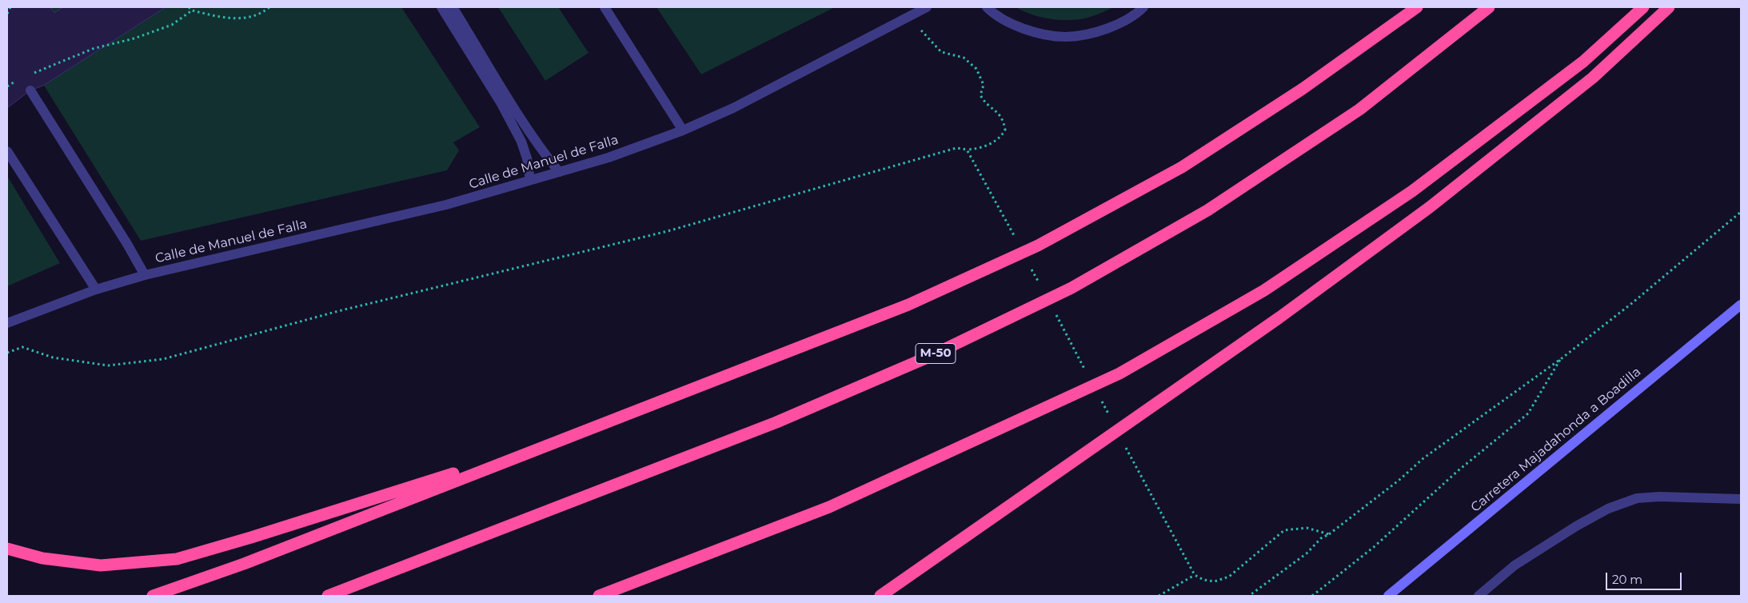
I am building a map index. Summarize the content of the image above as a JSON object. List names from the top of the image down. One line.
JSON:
{"streets":{"highway":["M-50"],"street":["Calle de Manuel de Falla","Carretera Majadahonda a Boadilla"]},"scale_bar":"20 m"}
